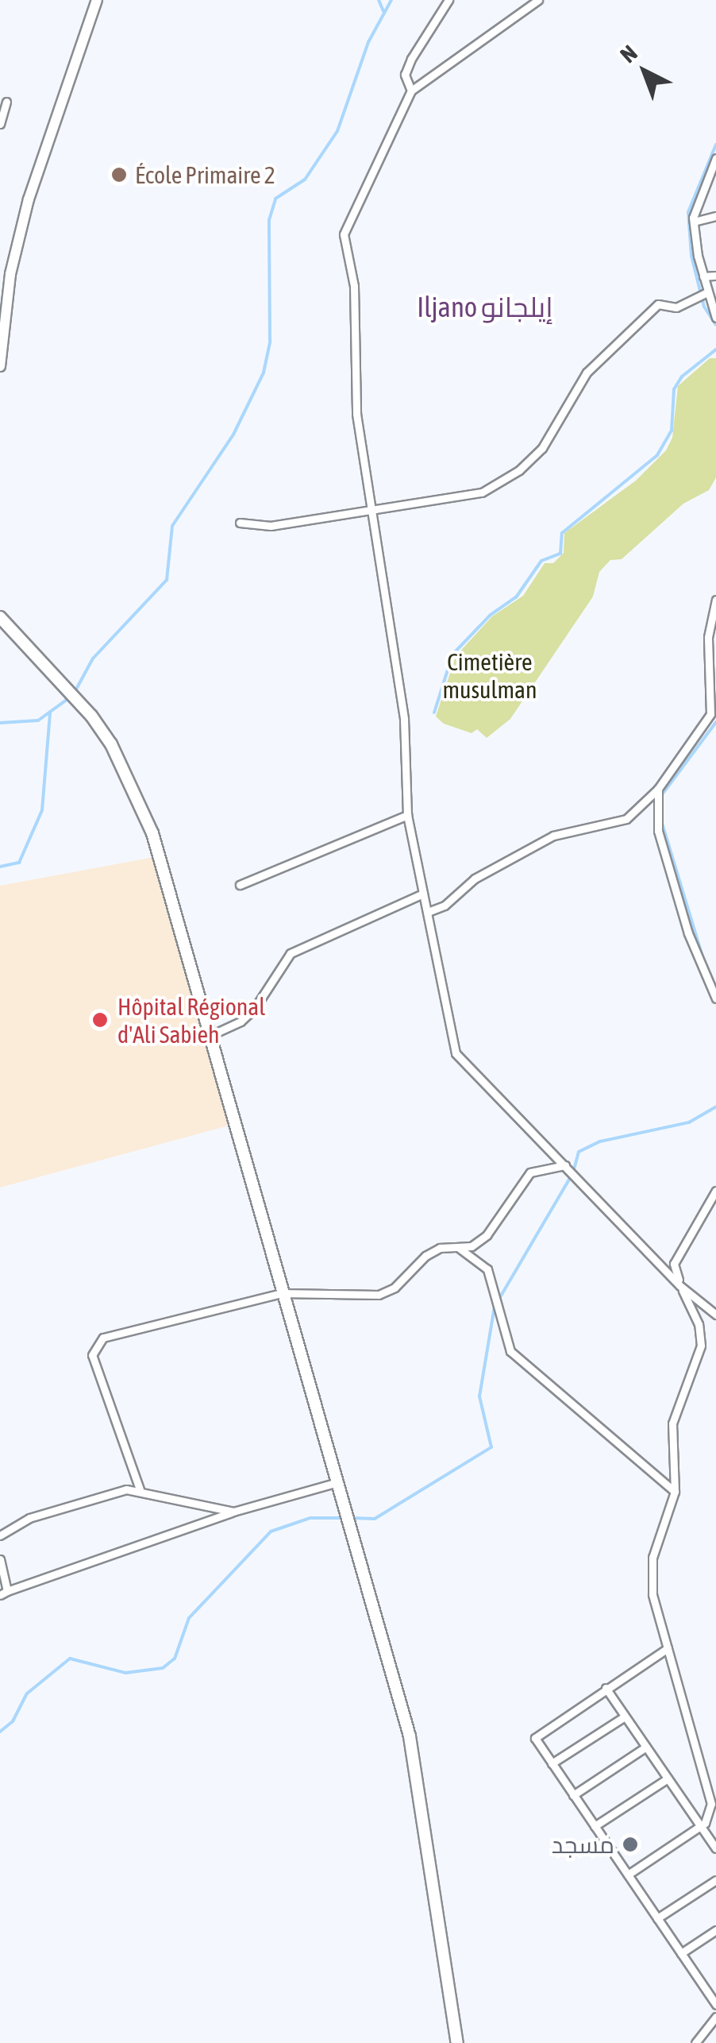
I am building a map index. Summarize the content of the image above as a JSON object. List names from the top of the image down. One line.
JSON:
{"districts":["Iljano إيلجانو"],"parks":["Cimetière musulman"],"places":["École Primaire 2","Hôpital Régional d'Ali Sabieh","مسجد"],"north":"top left"}
